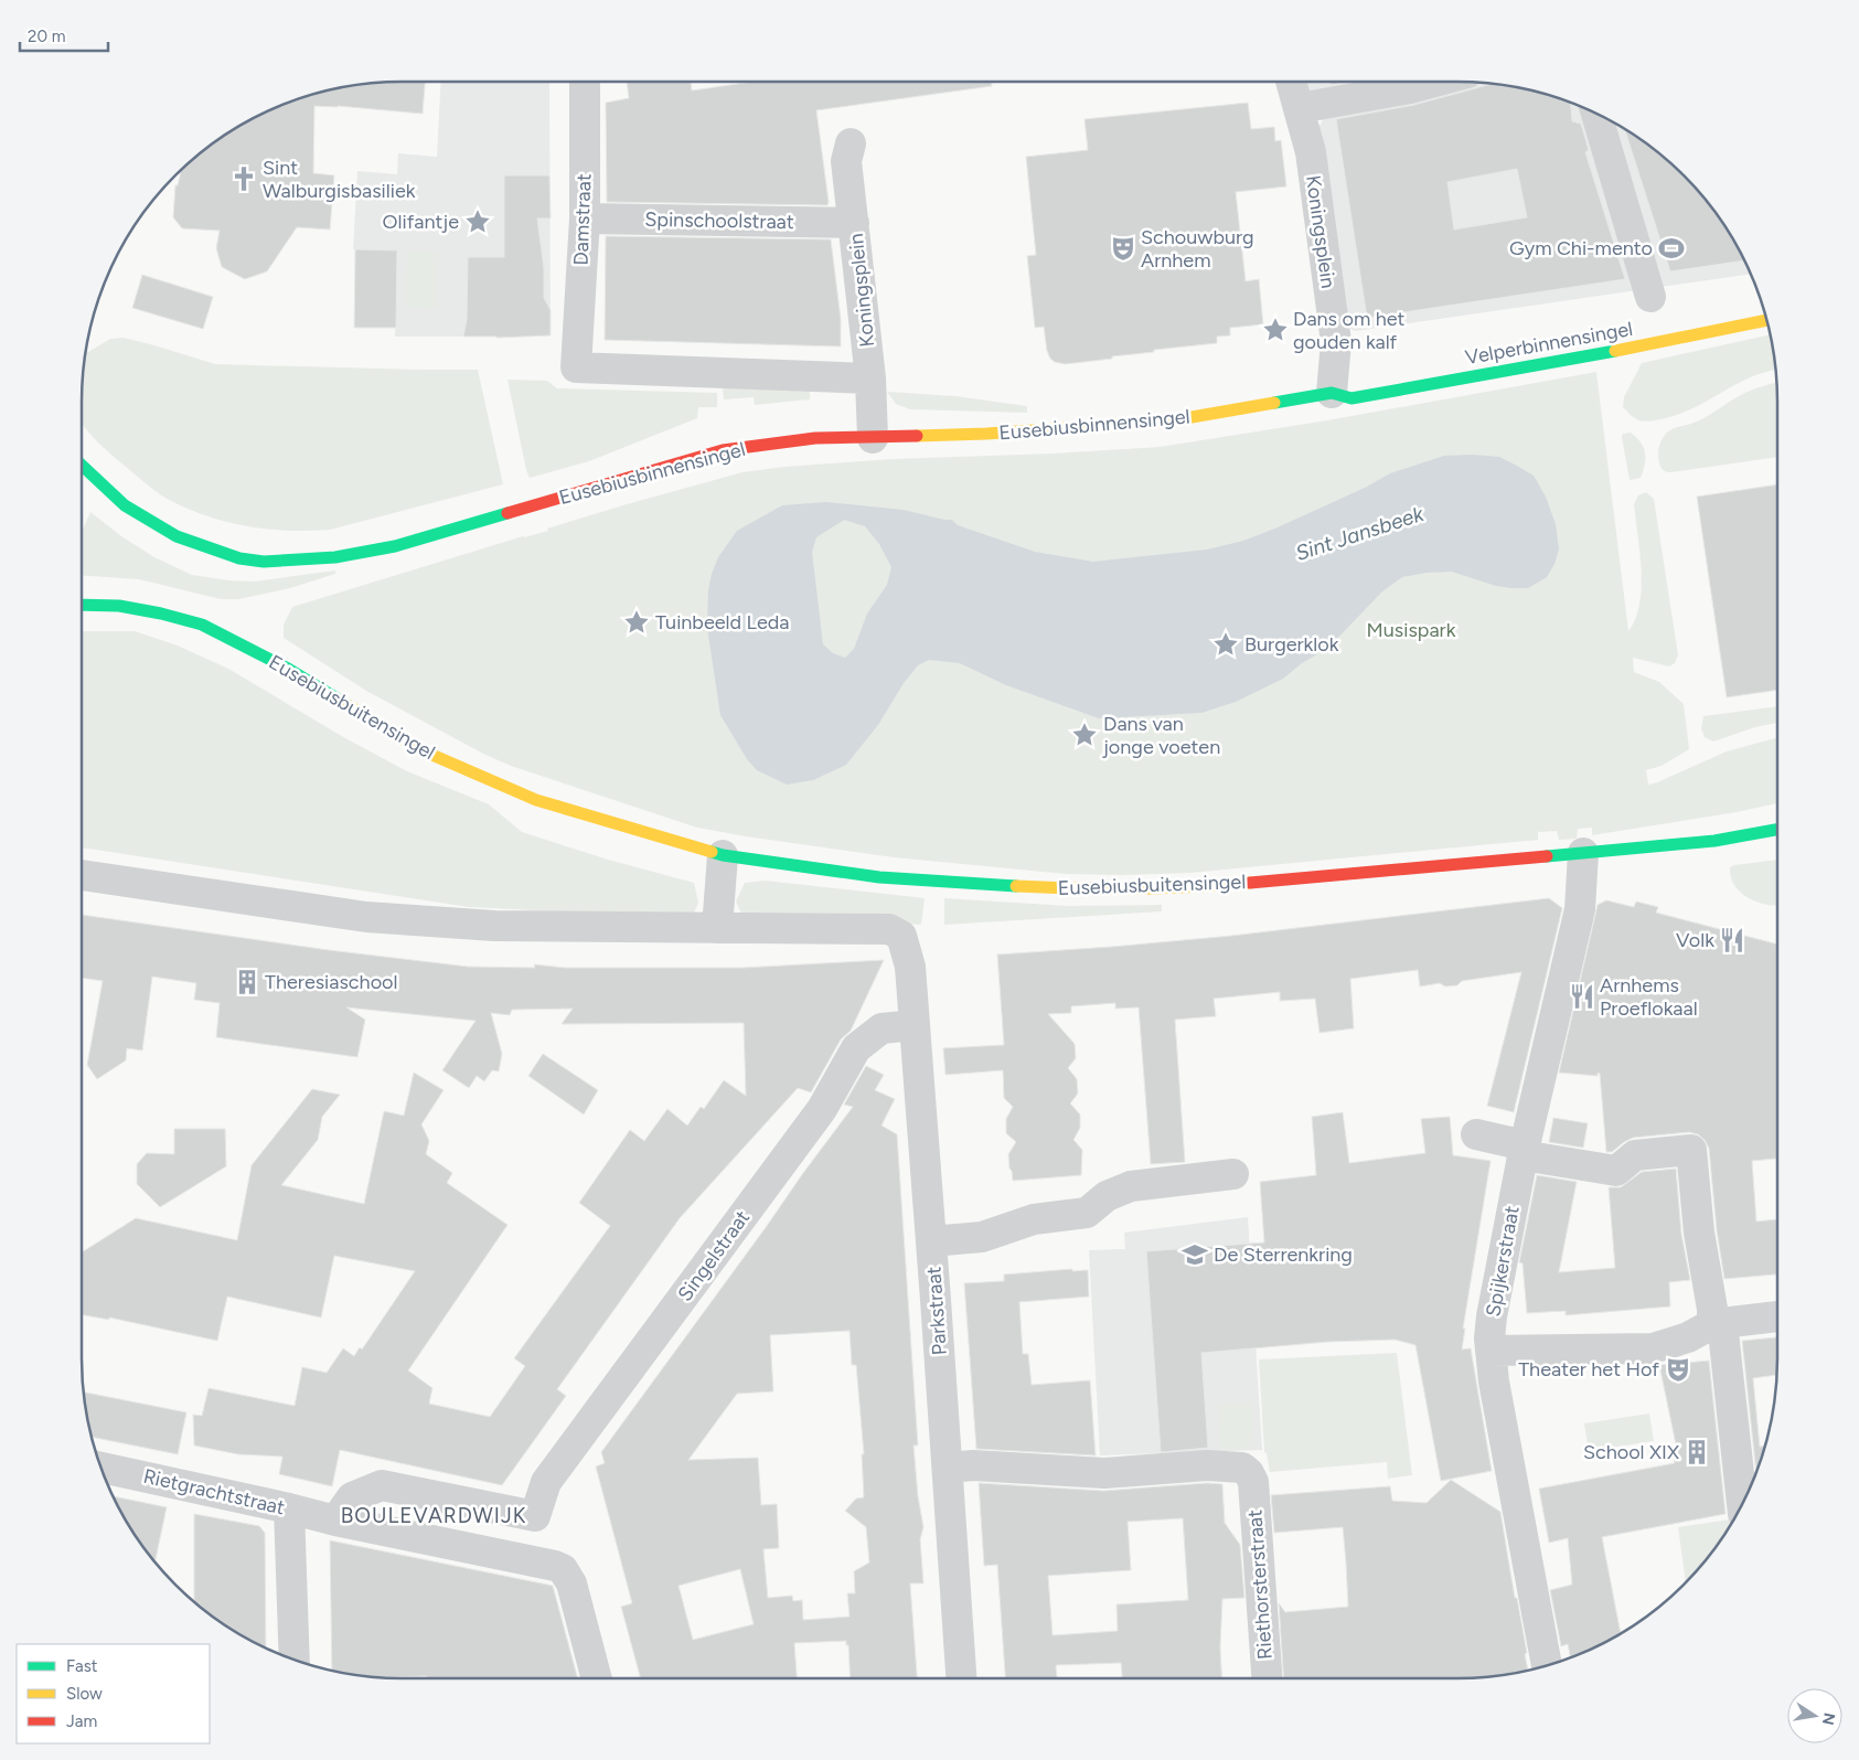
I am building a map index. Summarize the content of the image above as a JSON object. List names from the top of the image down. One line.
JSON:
{"streets":{"main road":["Velperbinnensingel","Eusebiusbinnensingel","Eusebiusbuitensingel"],"street":["Damstraat","Spinschoolstraat","Koningsplein","Singelstraat","Spijkerstraat","Parkstraat","Rietgrachtstraat","Riethorsterstraat"]},"crossings":[["Damstraat","Spinschoolstraat"],["Damstraat","Koningsplein"],["Spinschoolstraat","Koningsplein"],["Koningsplein","Velperbinnensingel"],["Koningsplein","Eusebiusbinnensingel"],["Velperbinnensingel","Eusebiusbinnensingel"],["Eusebiusbuitensingel","Spijkerstraat"],["Singelstraat","Parkstraat"],["Parkstraat","Riethorsterstraat"]],"districts":["BOULEVARDWIJK"],"water":["Sint Jansbeek"],"parks":["Musispark"],"places":{"church":["Sint Walburgisbasiliek"],"place":["Olifantje","Dans om het gouden kalf","Tuinbeeld Leda","Burgerklok","Dans van jonge voeten"],"theatre":["Schouwburg Arnhem","Theater het Hof"],"sports":["Gym Chi-mento"],"restaurant":["Volk","Arnhems Proeflokaal"],"building":["Theresiaschool","School XIX"],"school or university":["De Sterrenkring"]},"legend":["Fast","Slow","Jam"],"scale_bar":"20 m","north":"right"}
